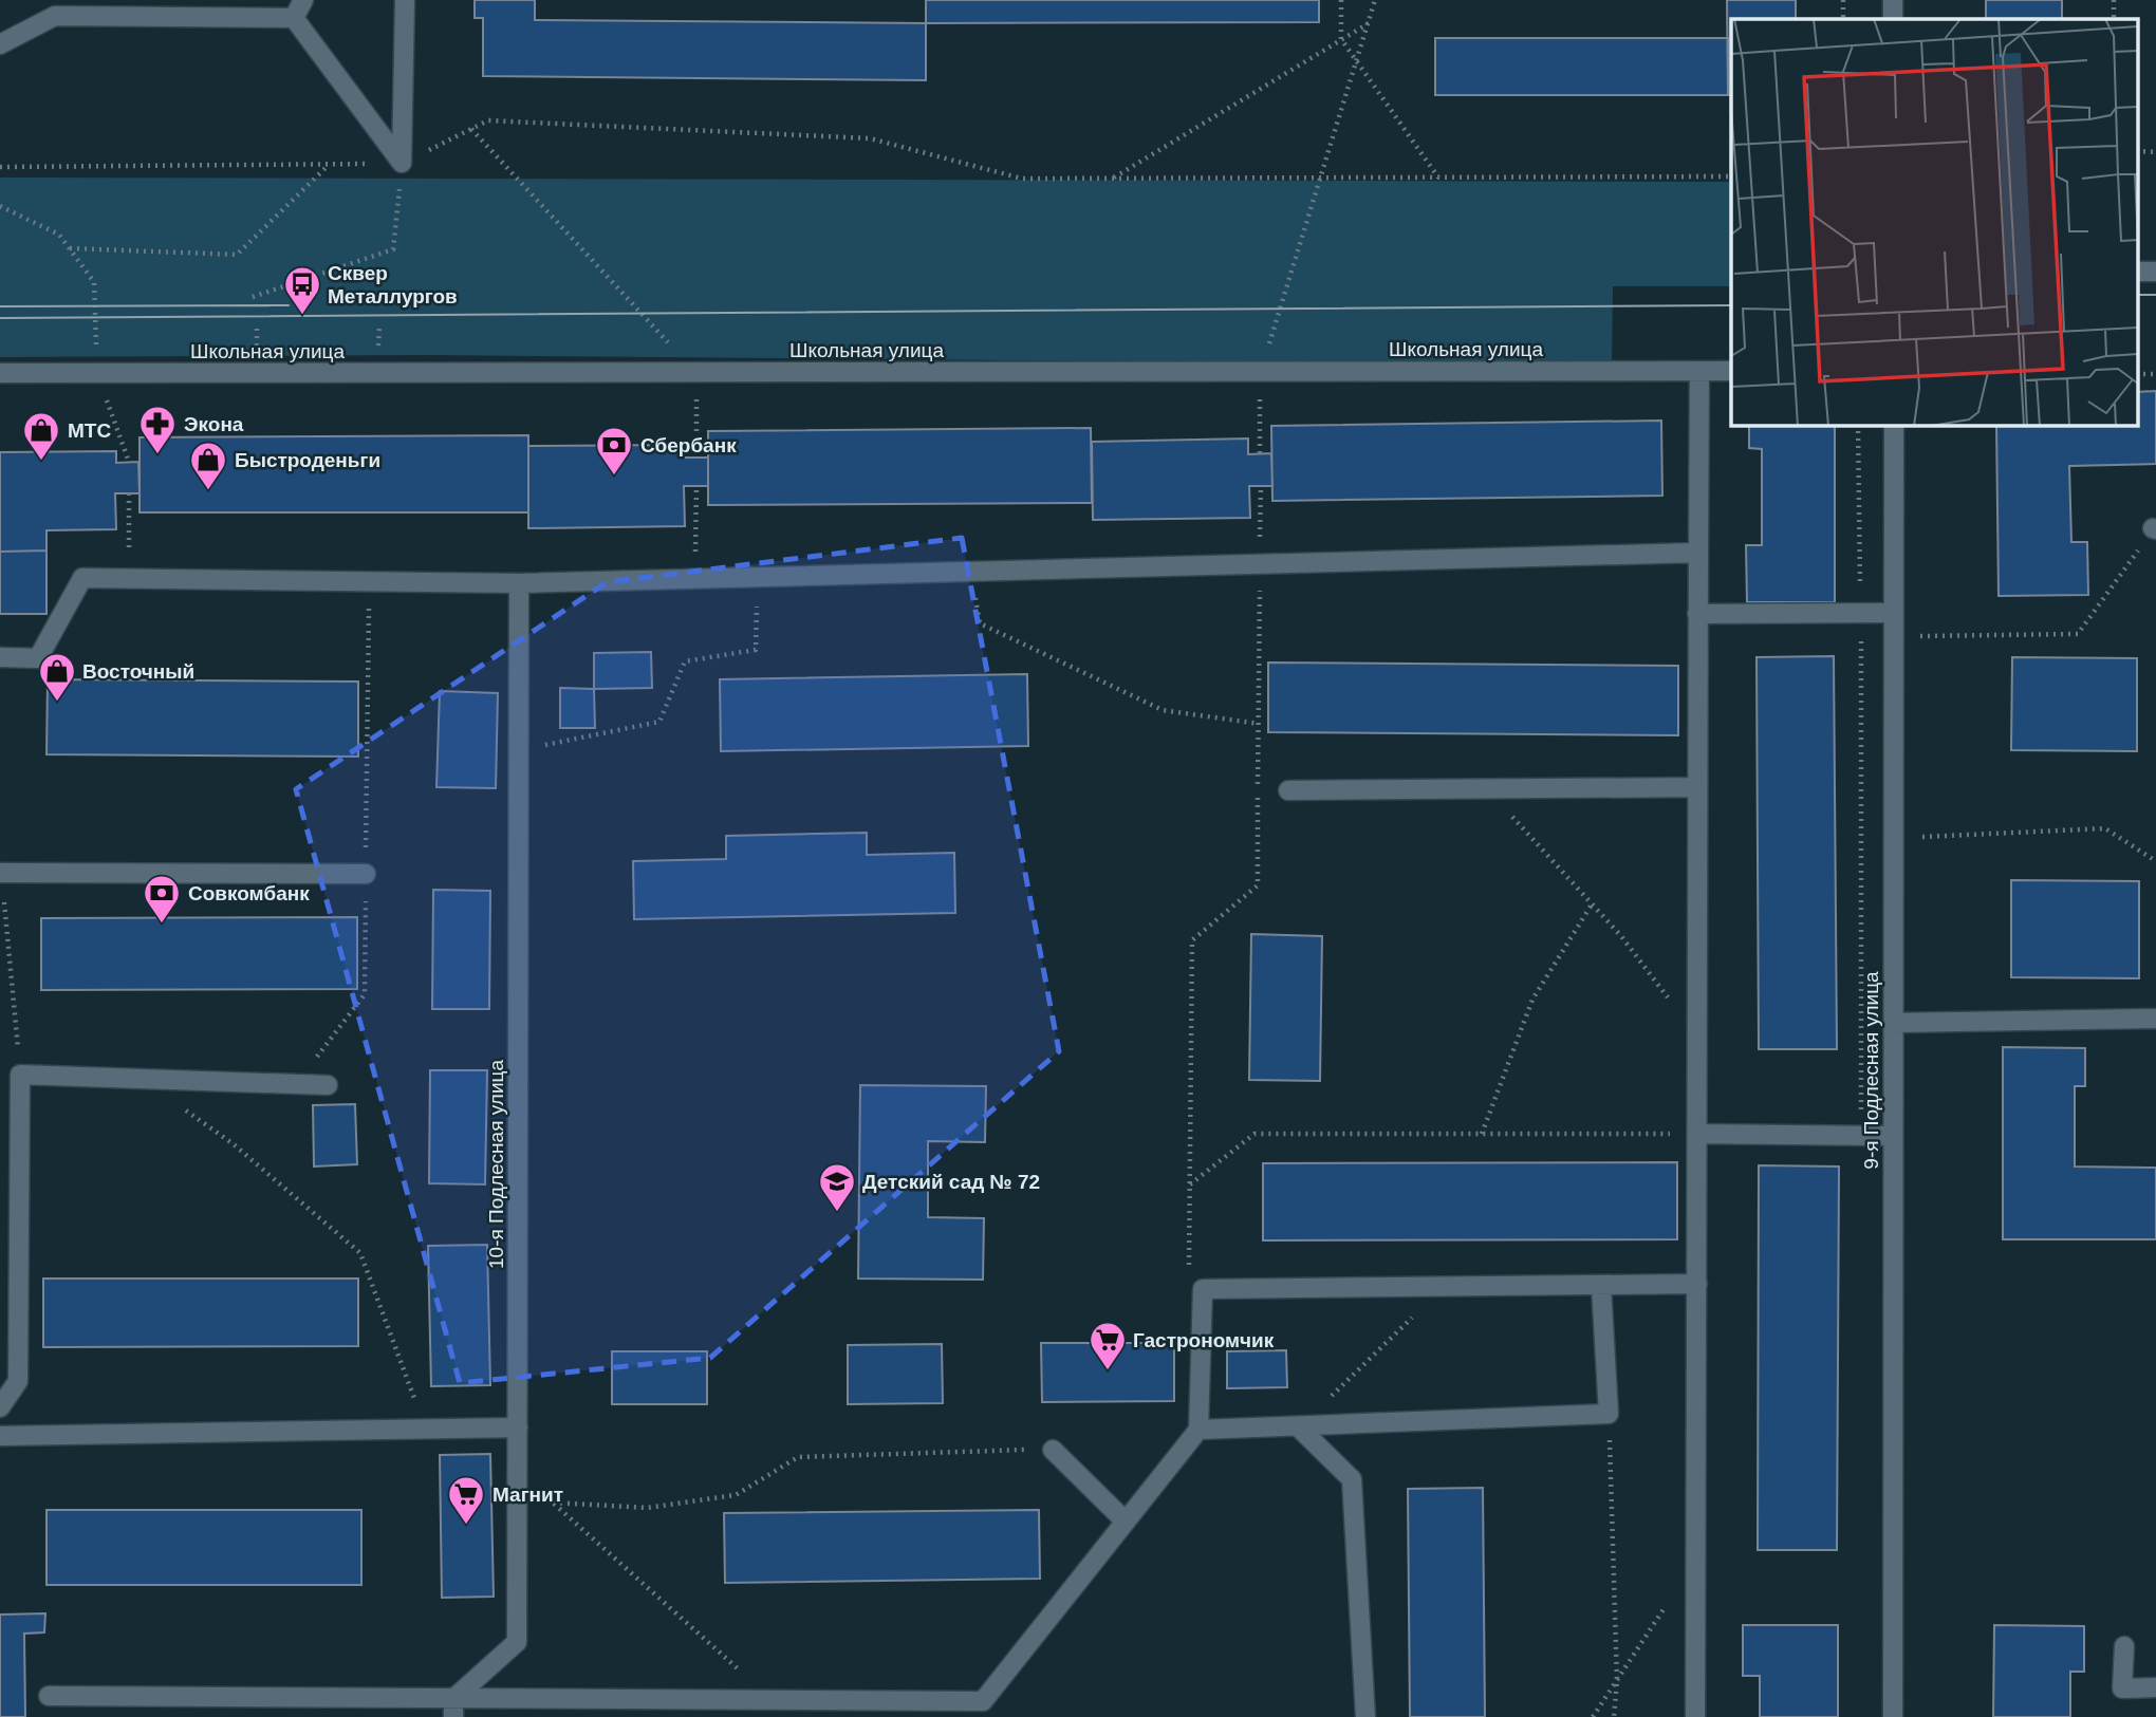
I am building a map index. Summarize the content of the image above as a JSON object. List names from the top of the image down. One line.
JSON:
{"streets":{"street":["Школьная улица","9-я Подлесная улица","10-я Подлесная улица"]},"places":{"bus stop":["Сквер Металлургов"],"pharmacy":["Экона"],"shop":["МТС","Быстроденьги","Восточный"],"bank":["Сбербанк","Совкомбанк"],"school or university":["Детский сад № 72"],"supermarket":["Гастрономчик","Магнит"]}}
